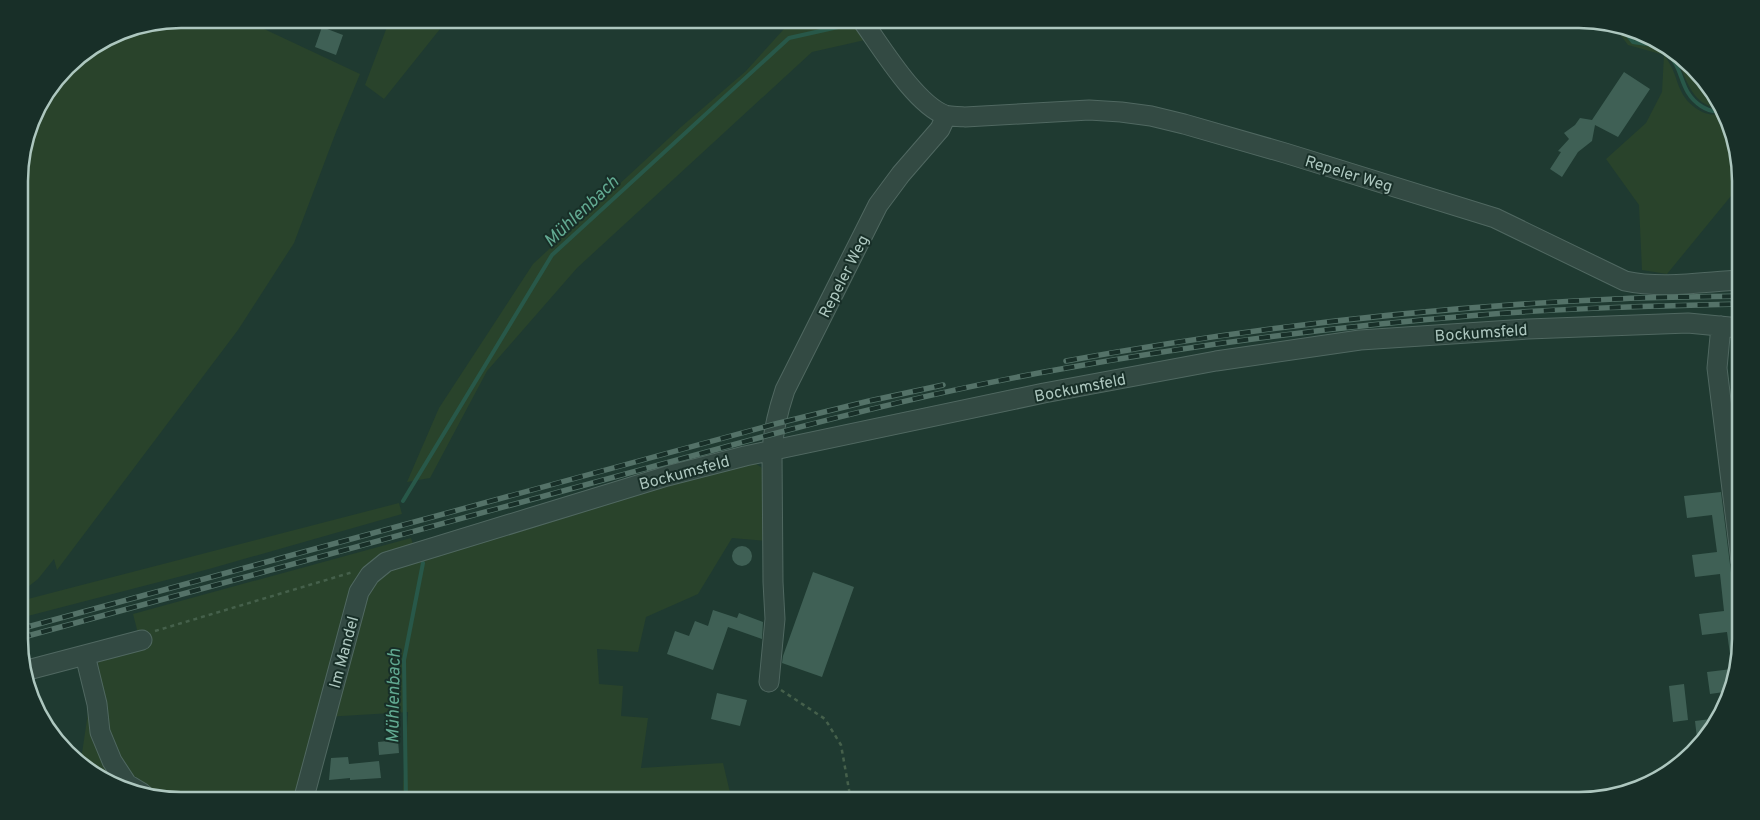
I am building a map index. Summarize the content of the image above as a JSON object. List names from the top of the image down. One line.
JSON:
{"streets":{"street":["Repeler Weg","Bockumsfeld","Im Mandel"]},"crossings":[["Repeler Weg","Bockumsfeld"],["Bockumsfeld","Im Mandel"]],"water":["Mühlenbach"]}
